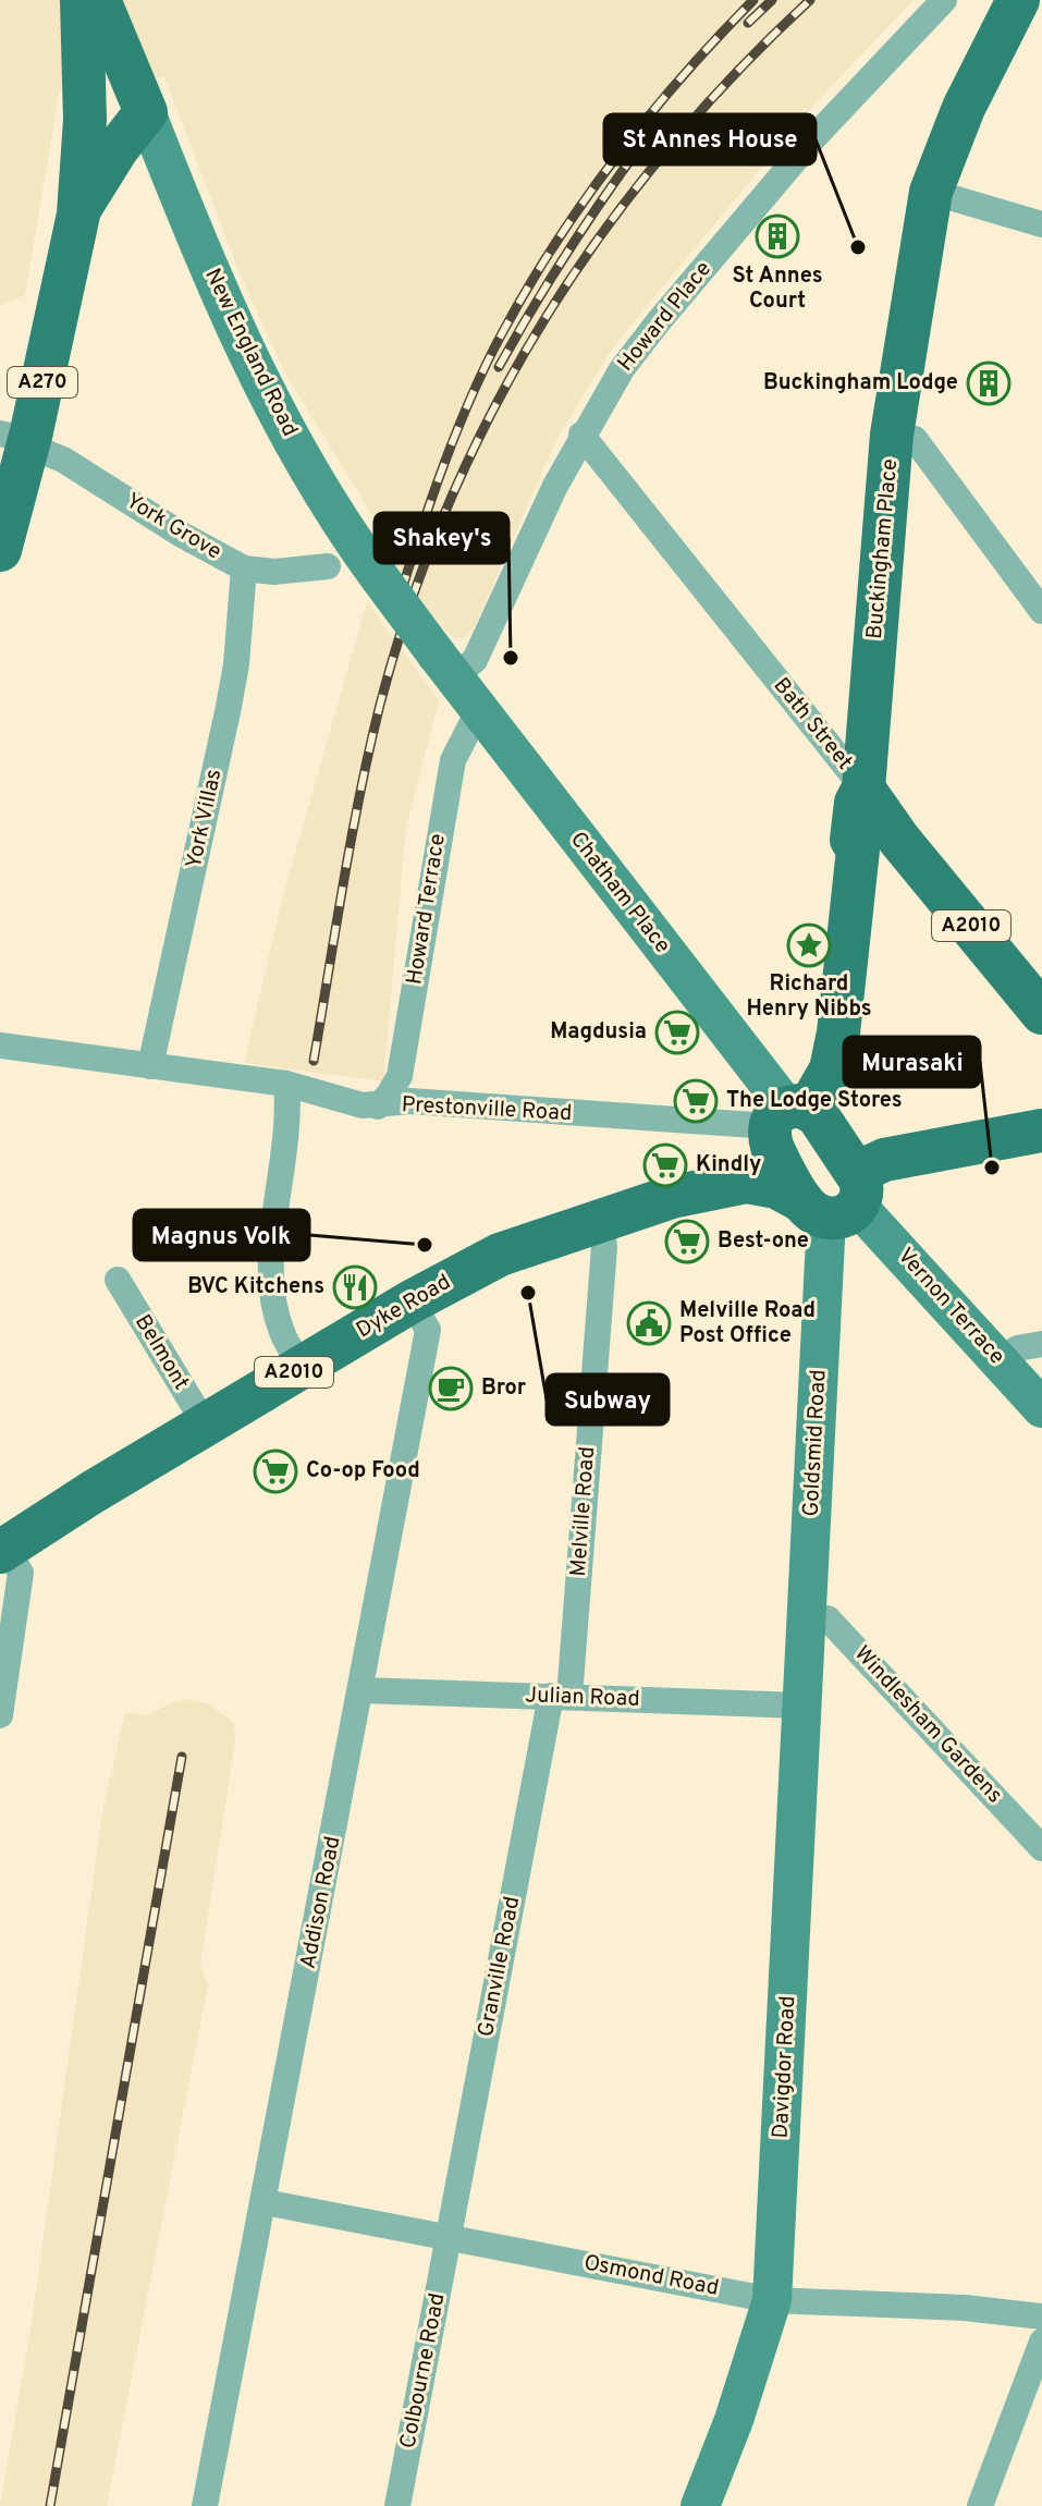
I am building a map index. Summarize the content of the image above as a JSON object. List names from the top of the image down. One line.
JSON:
{"streets":{"main road":["New England Road","A270","Buckingham Place","Chatham Place","A2010","Dyke Road","Vernon Terrace","Goldsmid Road","Davigdor Road"],"street":["Howard Place","York Grove","Bath Street","York Villas","Howard Terrace","Prestonville Road","Belmont","Melville Road","Julian Road","Windlesham Gardens","Addison Road","Granville Road","Osmond Road","Colbourne Road"]},"crossings":[["Howard Place","New England Road"],["Howard Place","Bath Street"],["Howard Place","Chatham Place"],["New England Road","A270"],["New England Road","Chatham Place"],["A270","York Grove"],["York Grove","York Villas"],["Buckingham Place","Bath Street"],["Buckingham Place","Chatham Place"],["Buckingham Place","A2010"],["Buckingham Place","Prestonville Road"],["York Villas","Prestonville Road"],["Chatham Place","Howard Terrace"],["Chatham Place","Prestonville Road"],["Howard Terrace","Prestonville Road"],["Dyke Road","Vernon Terrace"],["Dyke Road","Belmont"],["Dyke Road","Goldsmid Road"],["Dyke Road","Melville Road"],["Dyke Road","Addison Road"],["Vernon Terrace","Goldsmid Road"],["Goldsmid Road","Windlesham Gardens"],["Goldsmid Road","Davigdor Road"],["Melville Road","Julian Road"],["Melville Road","Granville Road"],["Julian Road","Addison Road"],["Julian Road","Granville Road"],["Julian Road","Davigdor Road"],["Windlesham Gardens","Davigdor Road"],["Addison Road","Osmond Road"],["Granville Road","Osmond Road"],["Granville Road","Colbourne Road"],["Davigdor Road","Osmond Road"],["Osmond Road","Colbourne Road"]],"places":{"building":["St Annes Court","Buckingham Lodge"],"other":["St Annes House","Shakey's","Murasaki","Magnus Volk","Subway"],"place":["Richard Henry Nibbs"],"supermarket":["Magdusia","The Lodge Stores","Kindly","Best-one","Co-op Food"],"restaurant":["BVC Kitchens"],"public building":["Melville Road Post Office"],"cafe":["Bror"]}}
